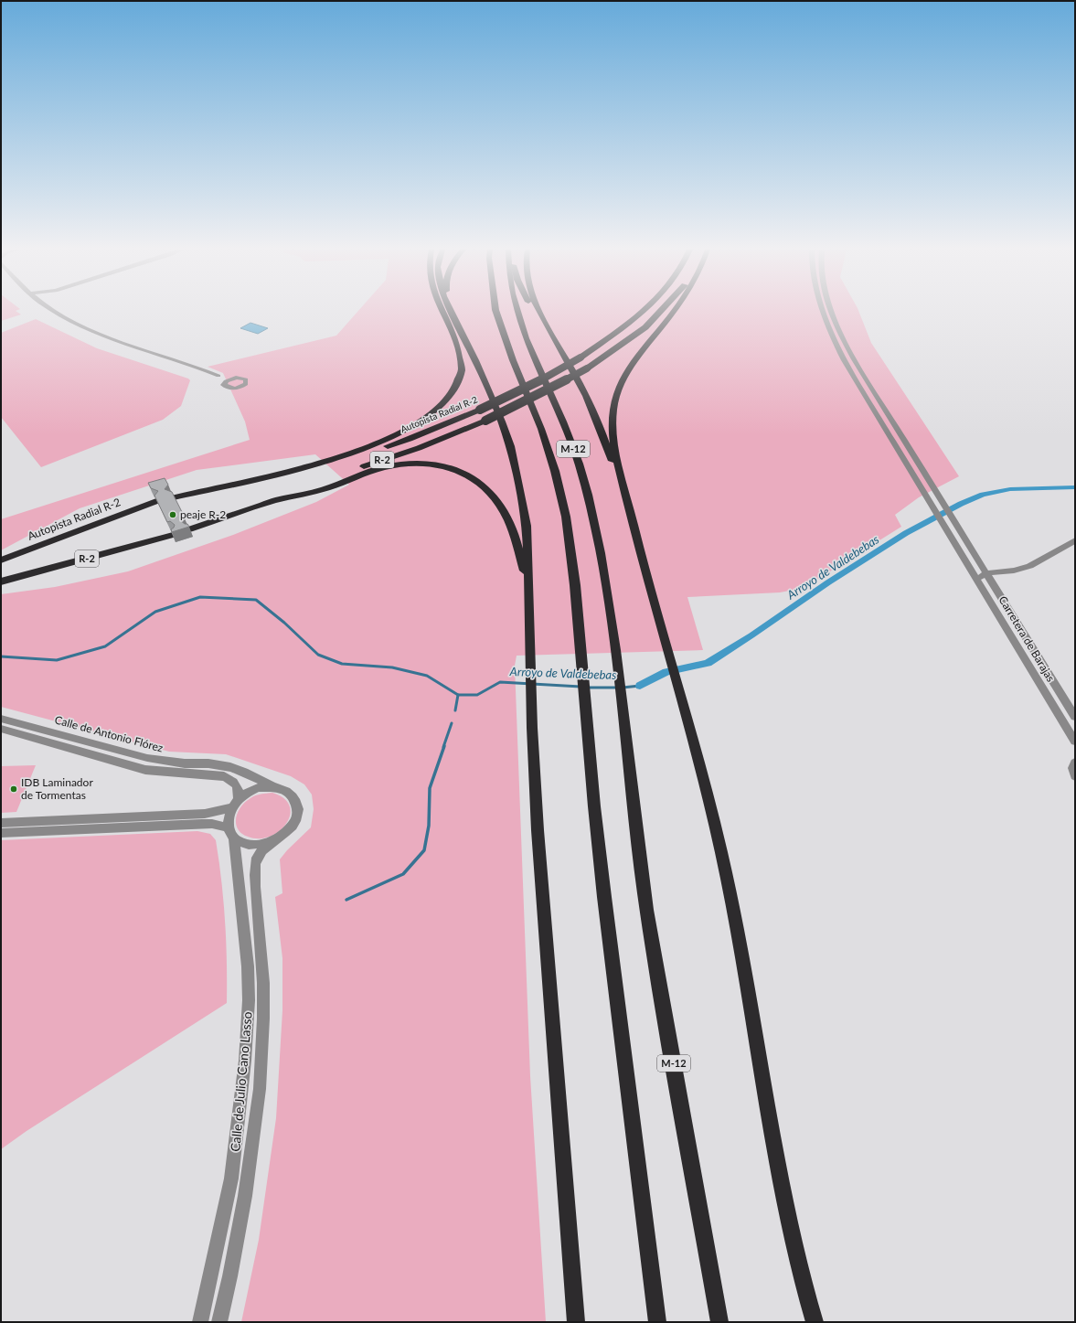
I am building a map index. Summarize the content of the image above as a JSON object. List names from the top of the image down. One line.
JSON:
{"streets":{"highway":["Autopista Radial R-2","M-12","R-2"],"street":["Carretera de Barajas","Calle de Antonio Flórez","Calle de Julio Cano Lasso"]},"crossings":[["Calle de Antonio Flórez","Calle de Julio Cano Lasso"]],"water":["Arroyo de Valdebebas"],"places":["peaje R-2","IDB Laminador de Tormentas"]}
